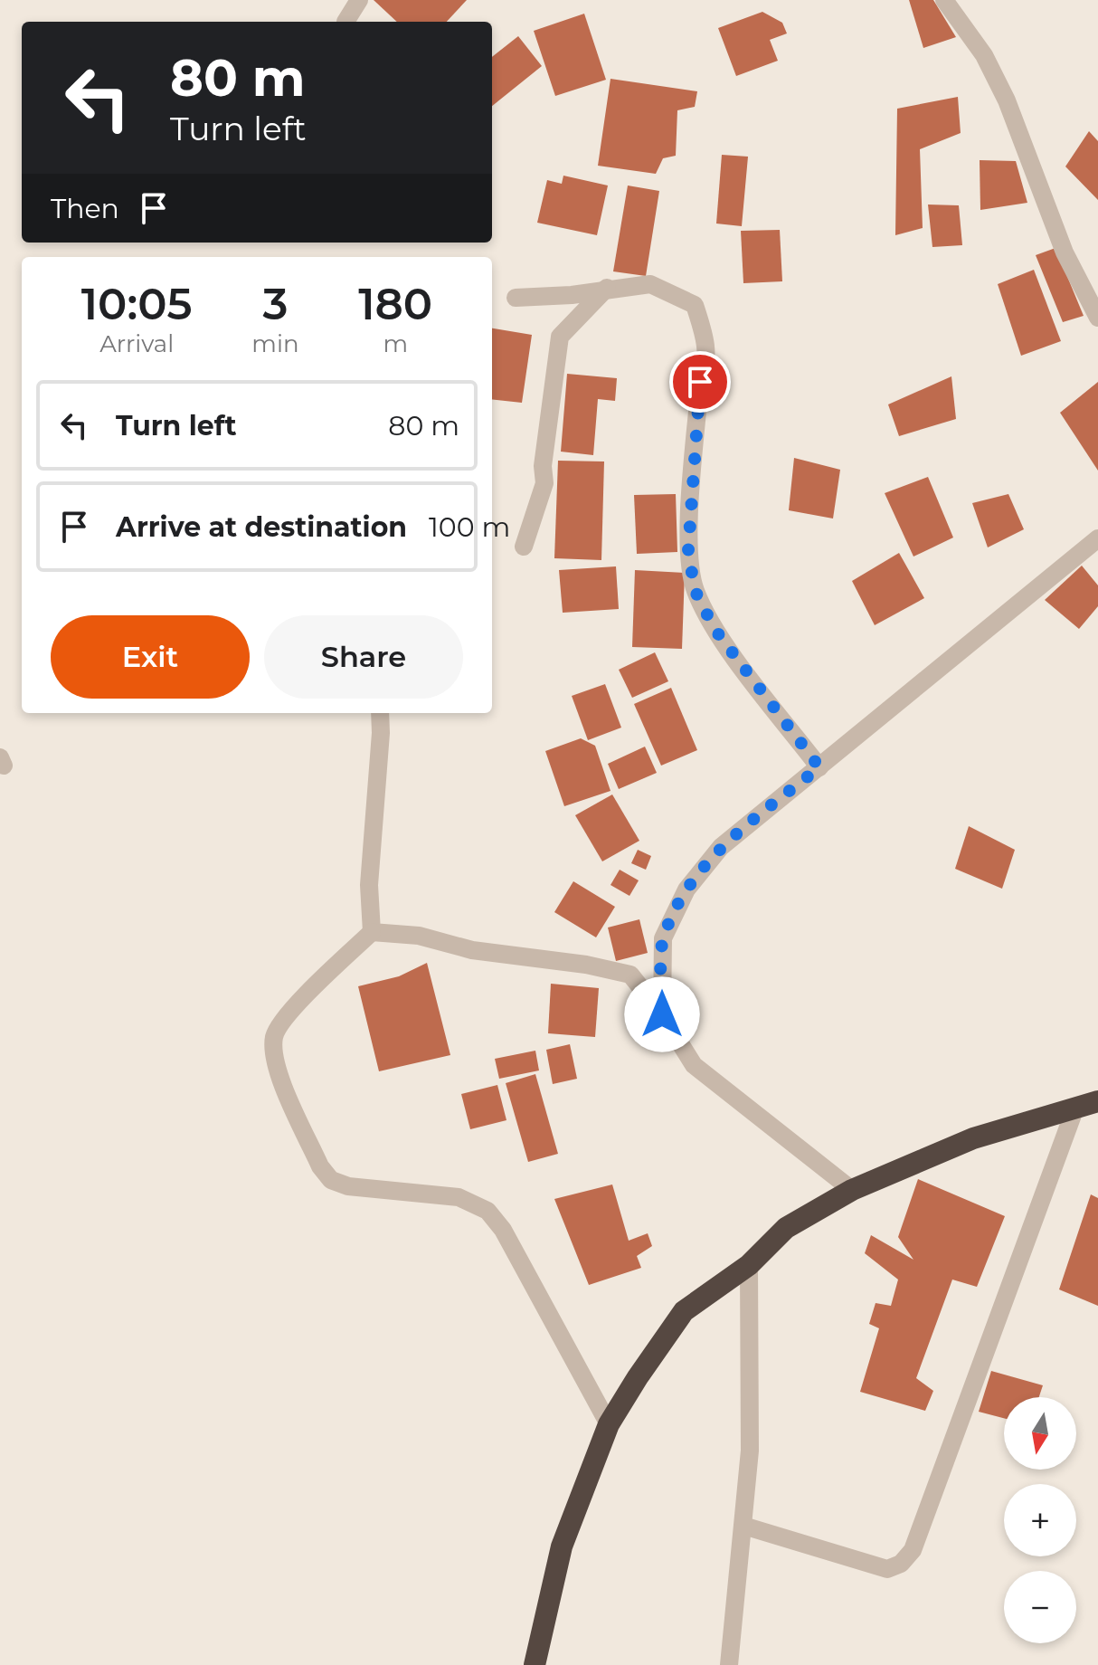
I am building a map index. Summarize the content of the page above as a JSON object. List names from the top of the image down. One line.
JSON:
{"north":"bottom","page":{"turn":["80 m","Turn left"],"then":"Then","eta":["10:05","Arrival","3","min","180","m"],"list":[{"name":"Turn left","value":"80 m"},{"name":"Arrive at destination","value":"100 m"}],"buttons":["Exit","Share"],"map_buttons":["+","−"]}}
